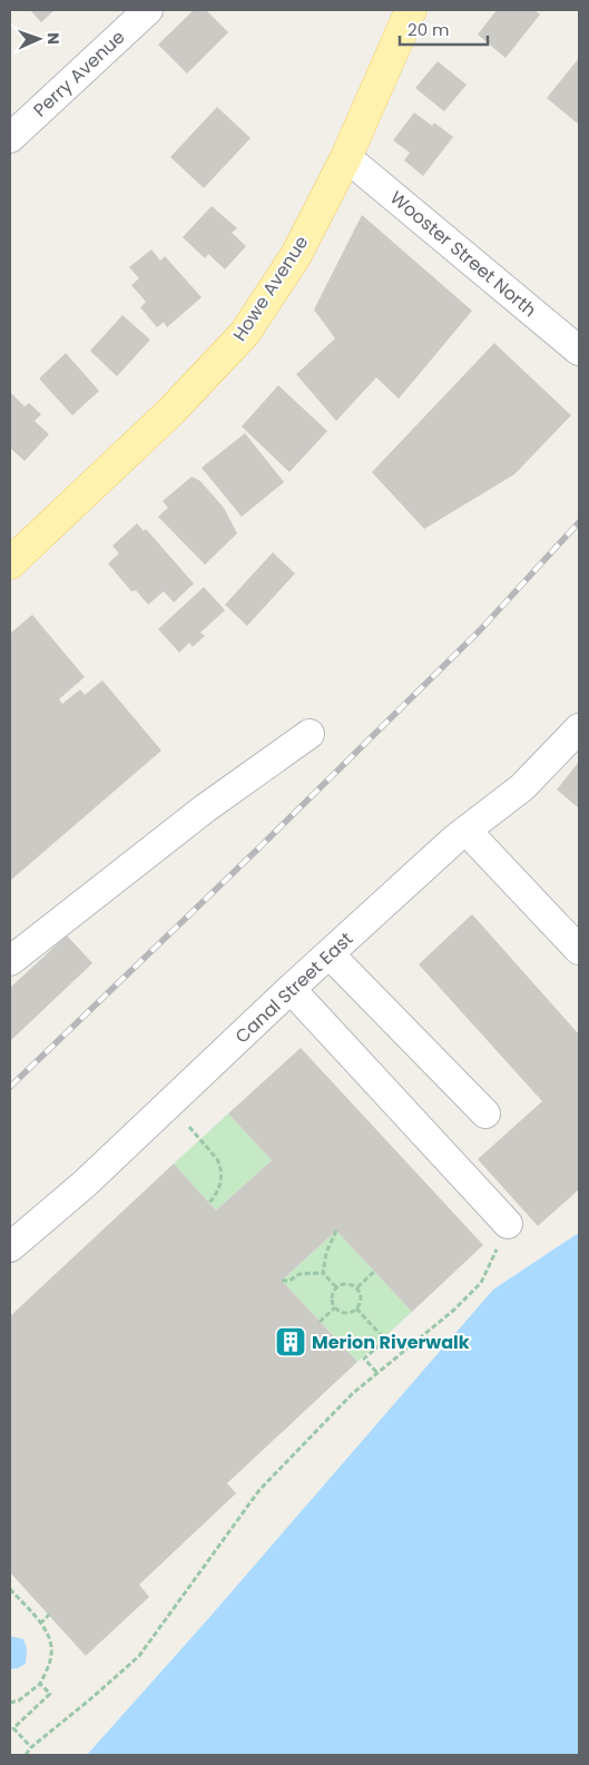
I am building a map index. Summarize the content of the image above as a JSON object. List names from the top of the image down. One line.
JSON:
{"streets":{"main road":["Howe Avenue"],"street":["Perry Avenue","Wooster Street North","Canal Street East"]},"crossings":[["Wooster Street North","Howe Avenue"]],"places":{"building":["Merion Riverwalk"]},"scale_bar":"20 m","north":"right"}
